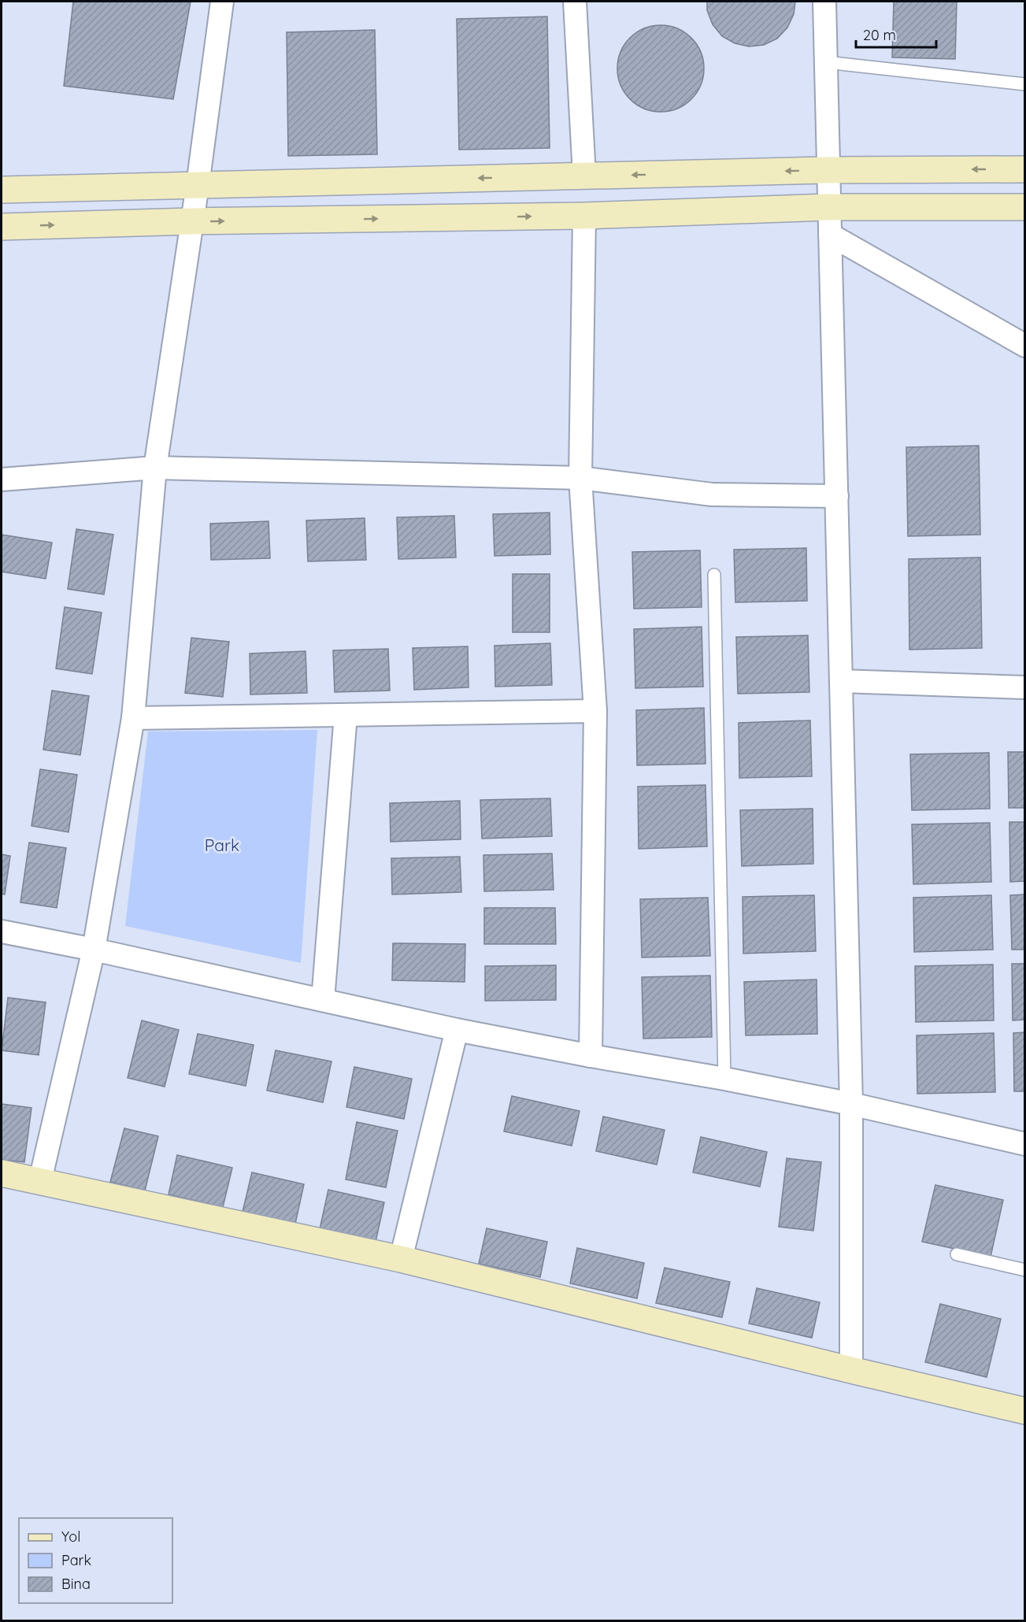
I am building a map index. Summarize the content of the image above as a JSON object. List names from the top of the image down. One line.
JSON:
{"parks":["Park"],"legend":["Yol","Park","Bina"],"scale_bar":"20 m"}
